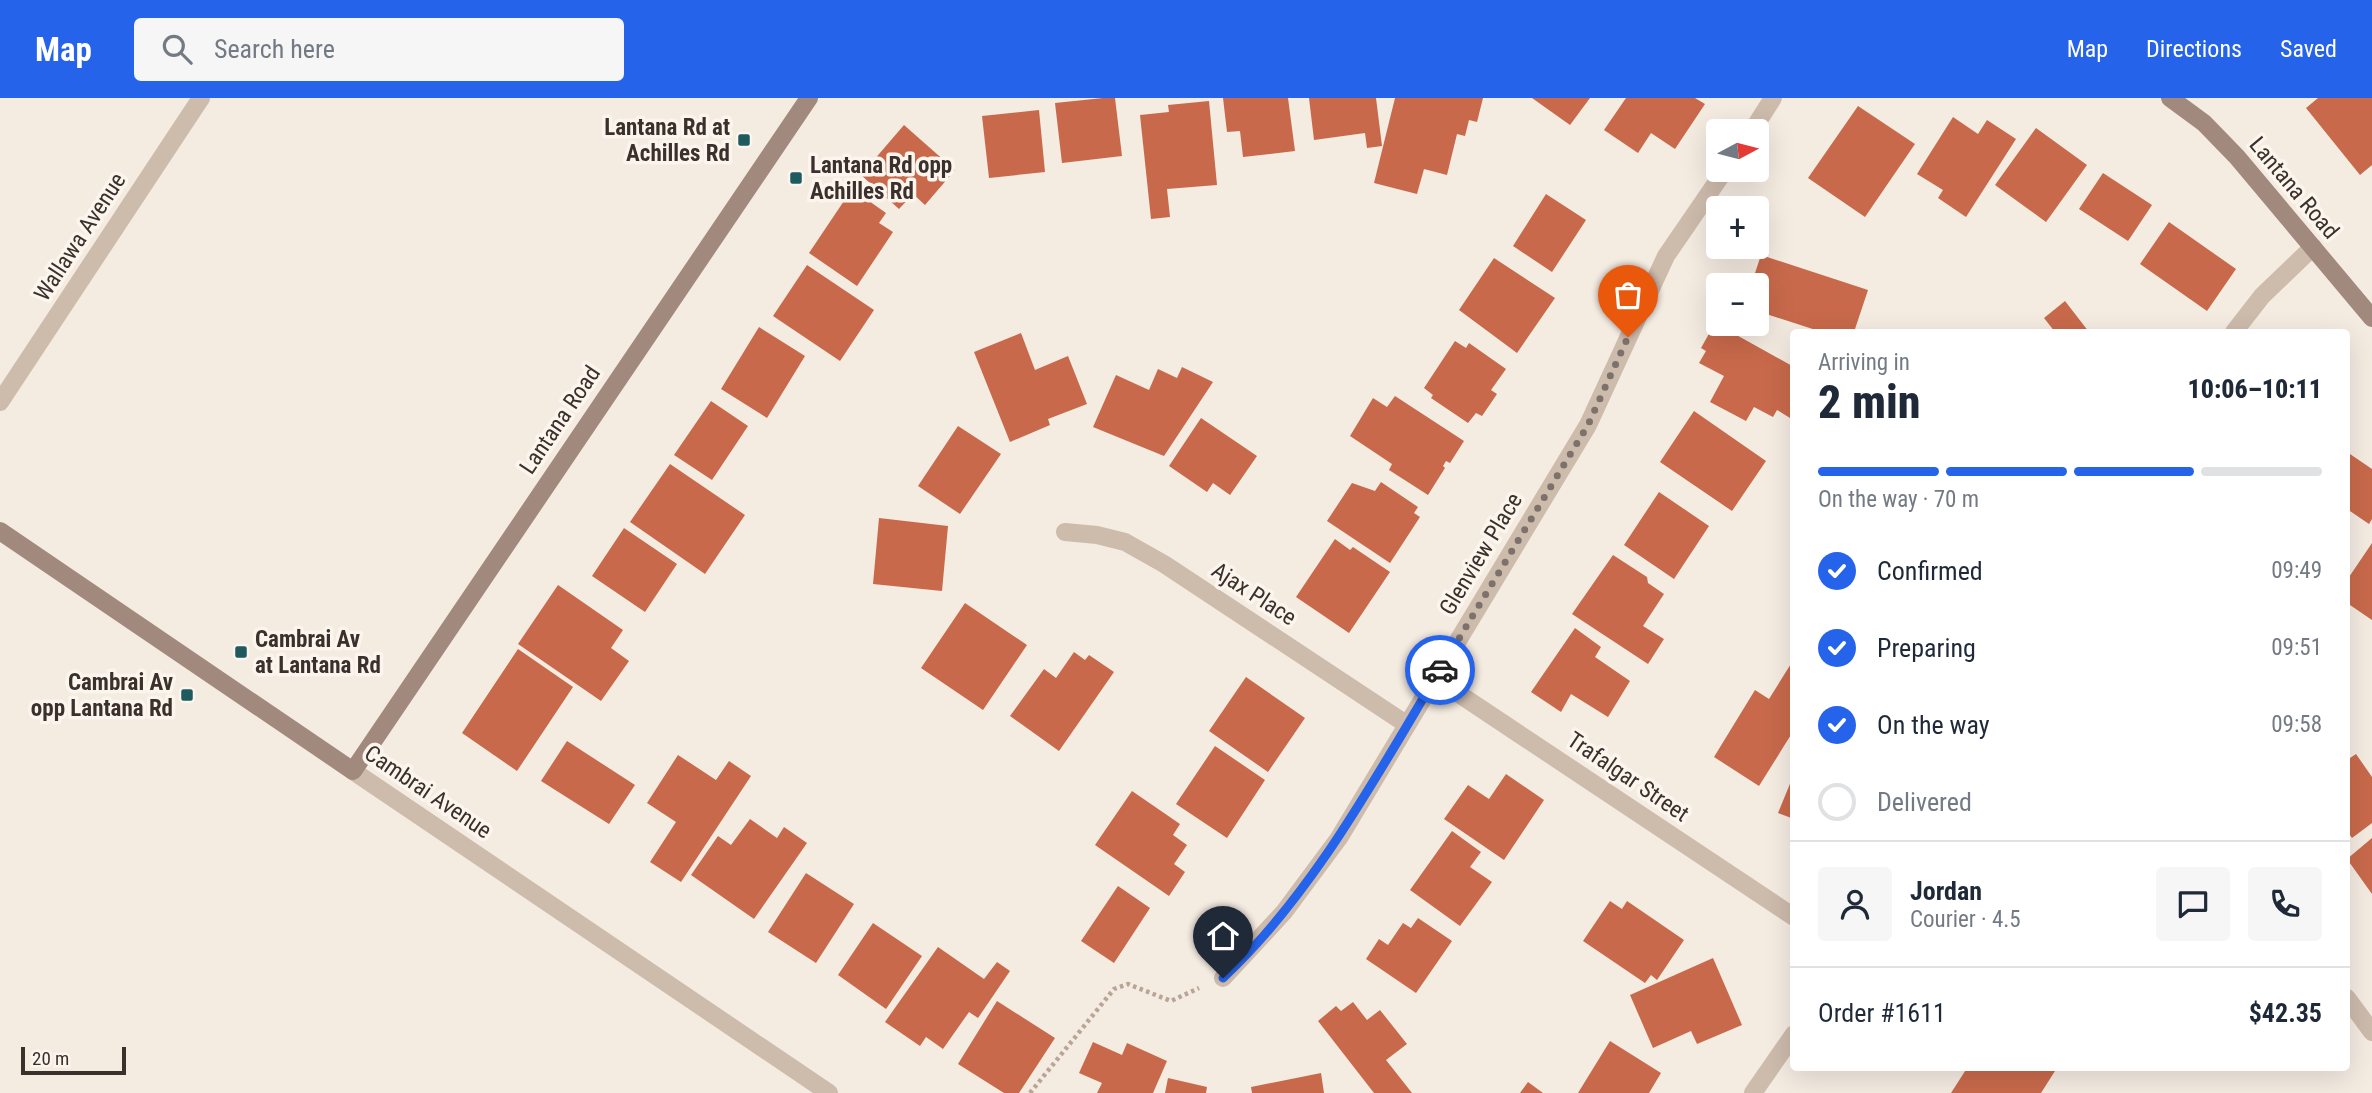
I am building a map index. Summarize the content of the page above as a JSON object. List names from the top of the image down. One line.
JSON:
{"streets":{"street":["Lantana Road","Wallawa Avenue","Glenview Place","Ajax Place","Trafalgar Street","Cambrai Avenue"]},"crossings":[["Lantana Road","Cambrai Avenue"],["Glenview Place","Ajax Place"],["Glenview Place","Trafalgar Street"]],"places":{"transit":["Lantana Rd at Achilles Rd","Lantana Rd opp Achilles Rd","Cambrai Av at Lantana Rd","Cambrai Av opp Lantana Rd"]},"scale_bar":"20 m","north":"right","page":{"header":"Map","search":"Search here","nav":["Map","Directions","Saved"],"map_buttons":["+","−"],"heading":["2 min","Arriving in","10:06–10:11"],"panel":["Jordan","Courier · 4.5","Order #1611","$42.35"],"bar":"On the way · 70 m","list":[["Confirmed","09:49"],["Preparing","09:51"],["On the way","09:58"],"Delivered"],"scale":"20 m"}}
